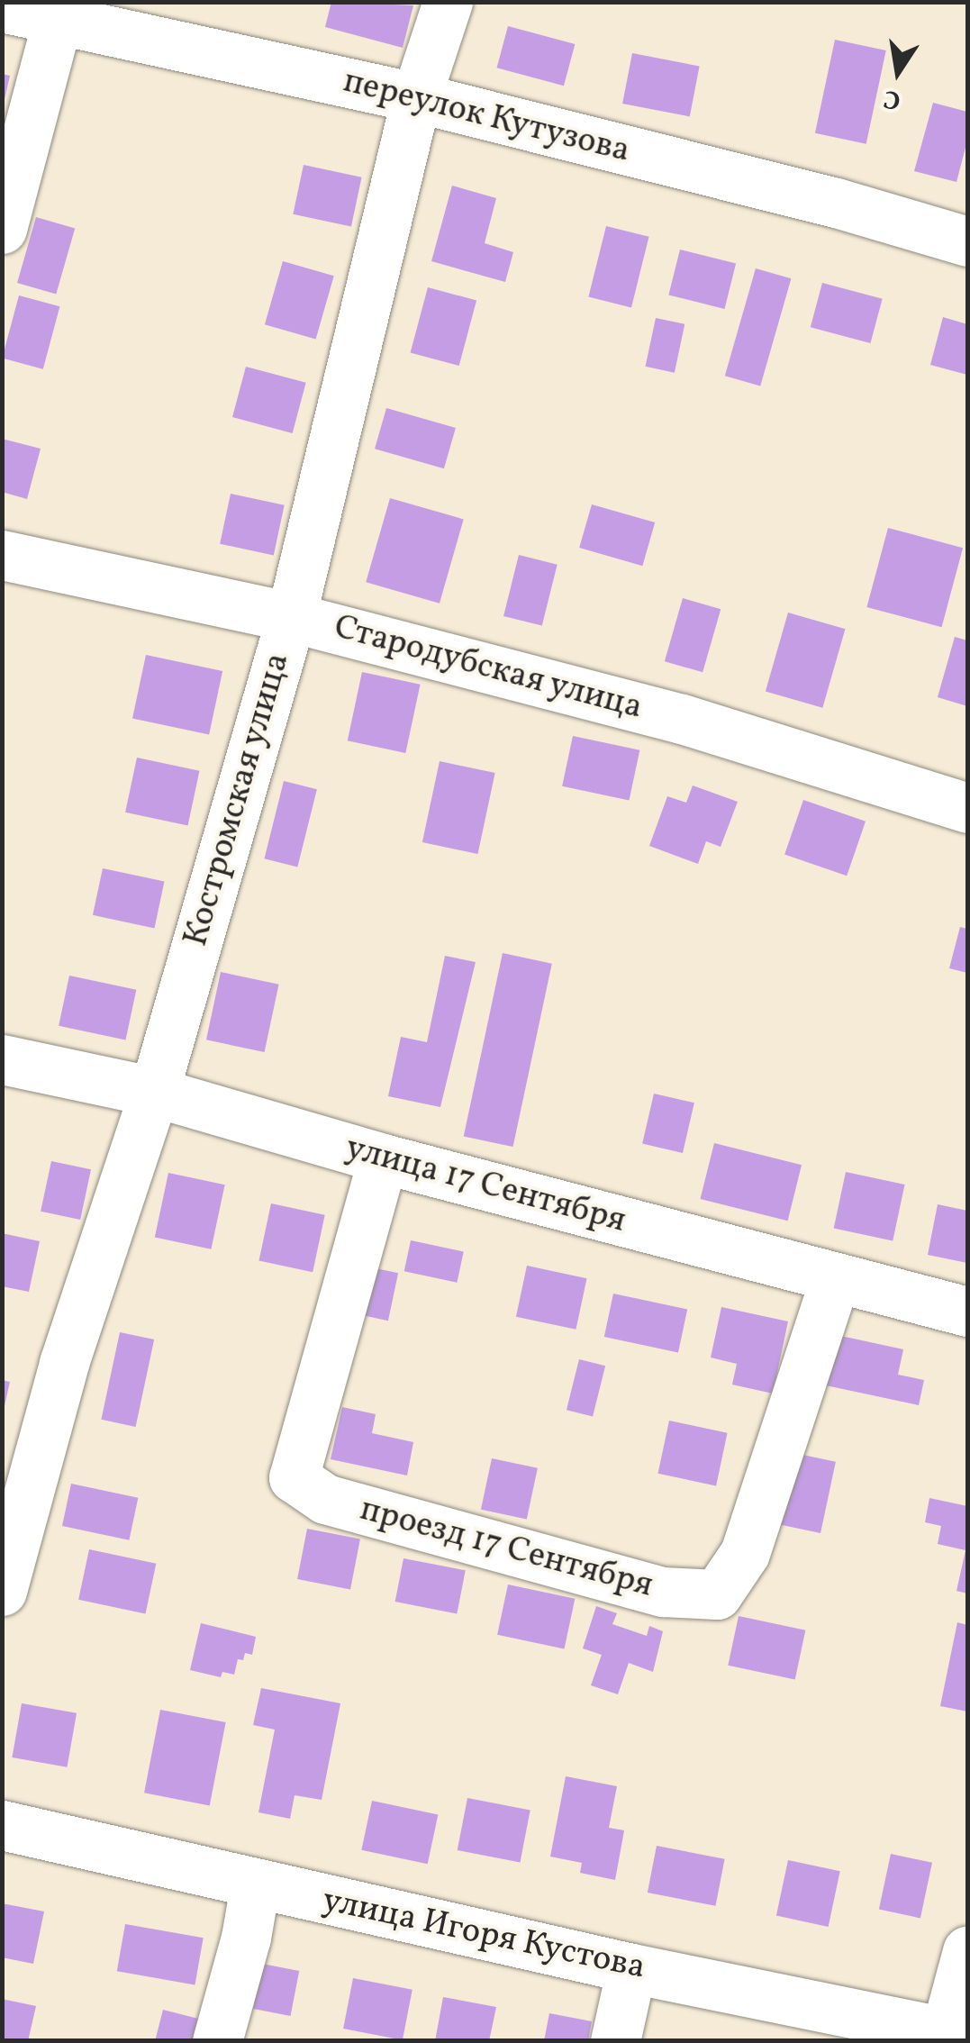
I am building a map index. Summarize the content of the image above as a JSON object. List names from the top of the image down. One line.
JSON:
{"streets":{"street":["переулок Кутузова","Стародубская улица","Костромская улица","улица 17 Сентября","проезд 17 Сентября","улица Игоря Кустова"]},"crossings":[["переулок Кутузова","Костромская улица"],["Стародубская улица","Костромская улица"],["Костромская улица","улица 17 Сентября"],["улица 17 Сентября","проезд 17 Сентября"]],"north":"bottom"}
